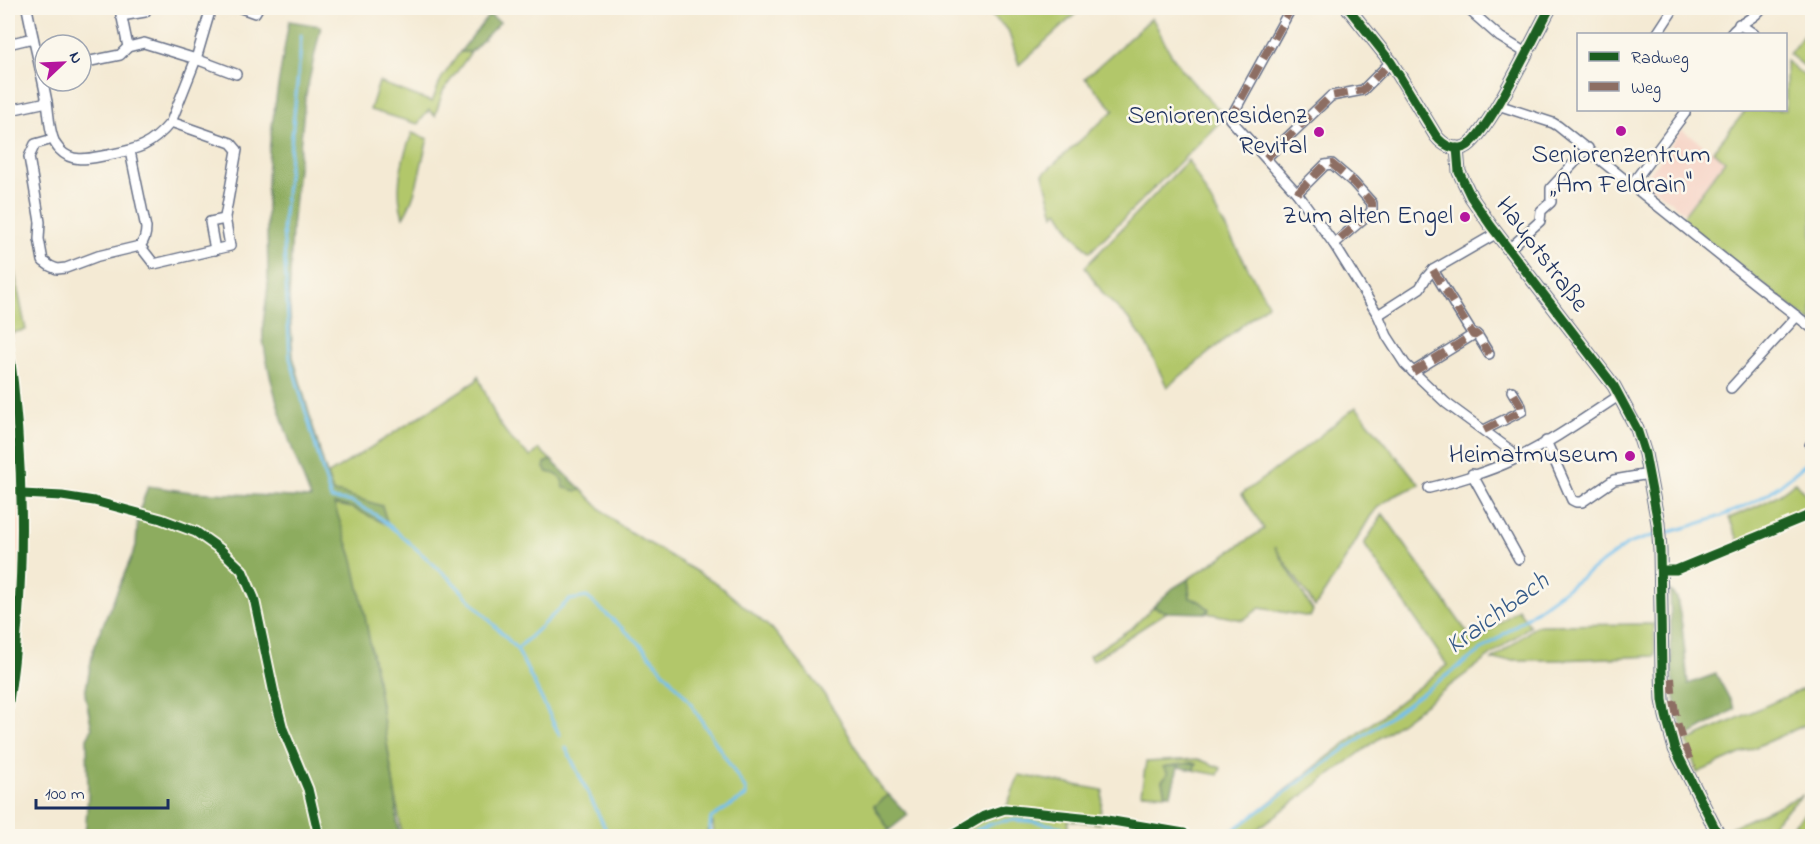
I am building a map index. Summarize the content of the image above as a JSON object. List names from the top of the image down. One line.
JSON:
{"streets":{"street":["Hauptstraße"]},"water":["Kraichbach"],"places":["Seniorenzentrum „Am Feldrain\"","Seniorenresidenz Revital","Zum alten Engel","Heimatmuseum"],"legend":["Radweg","Weg"],"scale_bar":"100 m","north":"top right"}
